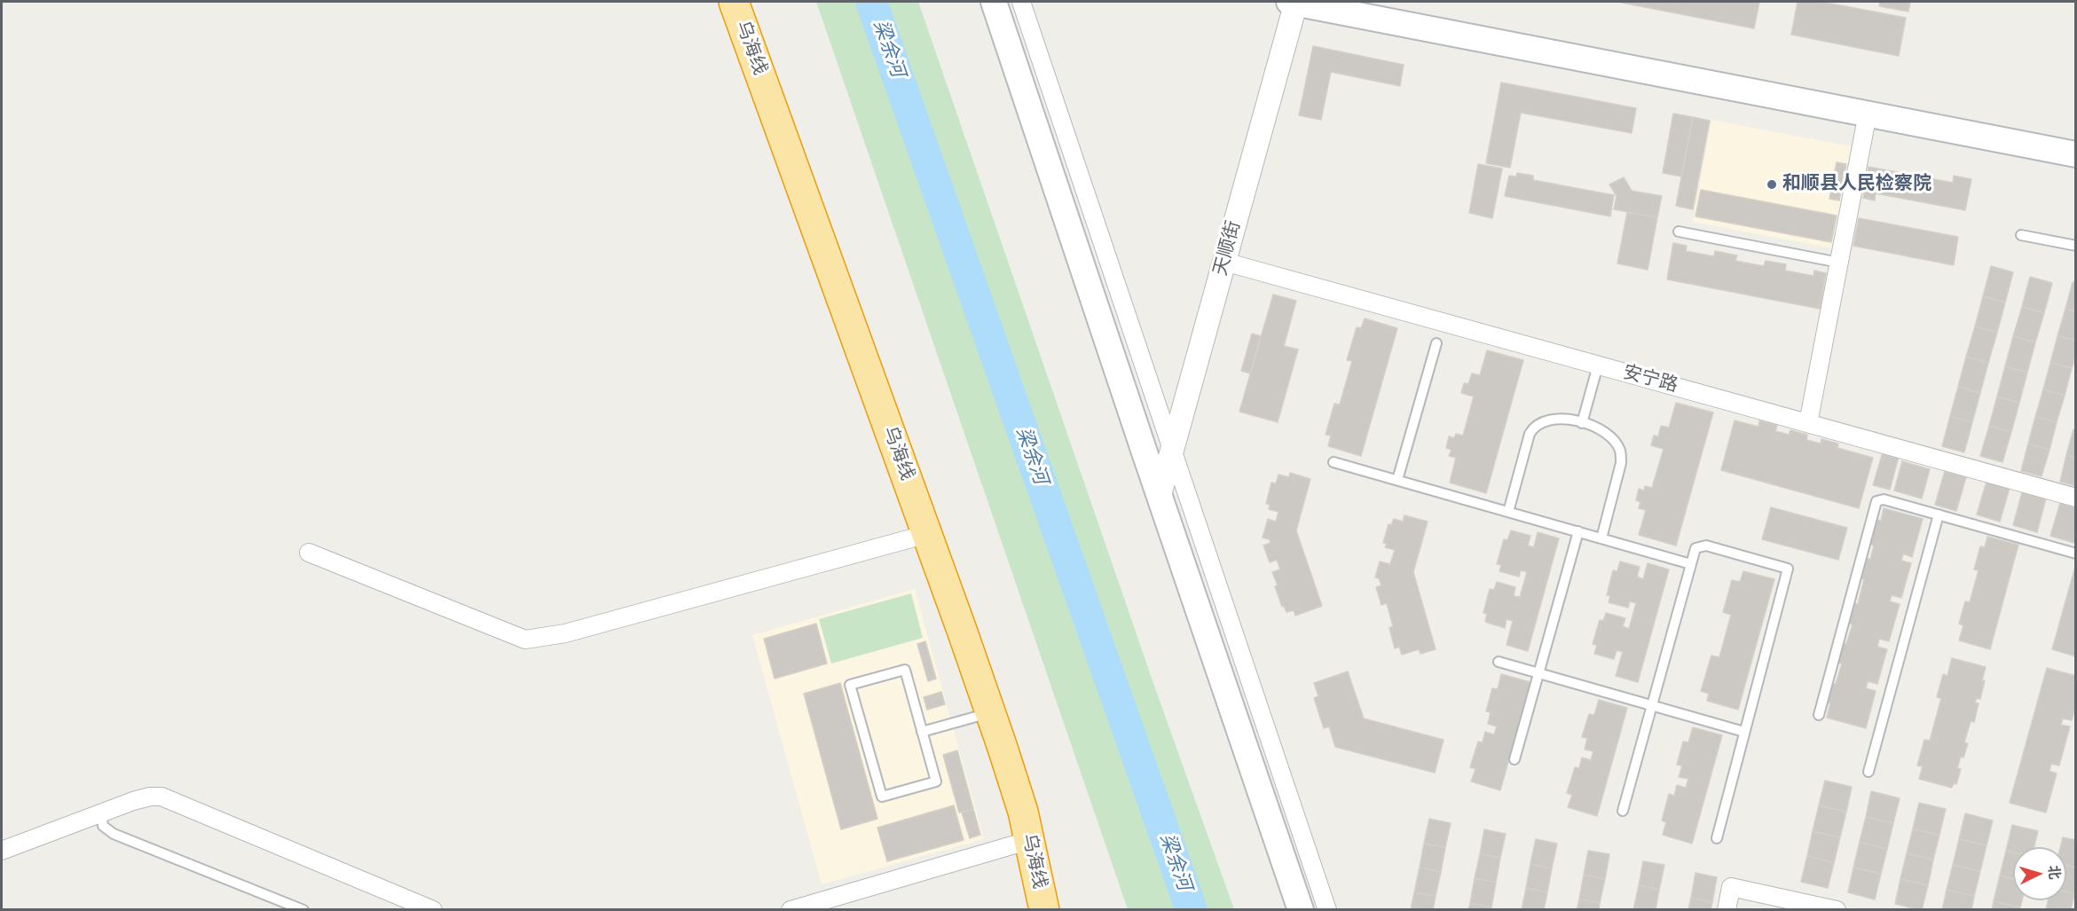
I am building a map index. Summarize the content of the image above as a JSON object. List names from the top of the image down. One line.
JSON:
{"streets":{"highway":["乌海线"],"street":["天顺街","安宁路"]},"crossings":[["天顺街","安宁路"]],"water":["梁余河"],"places":["和顺县人民检察院"],"north":"right"}
